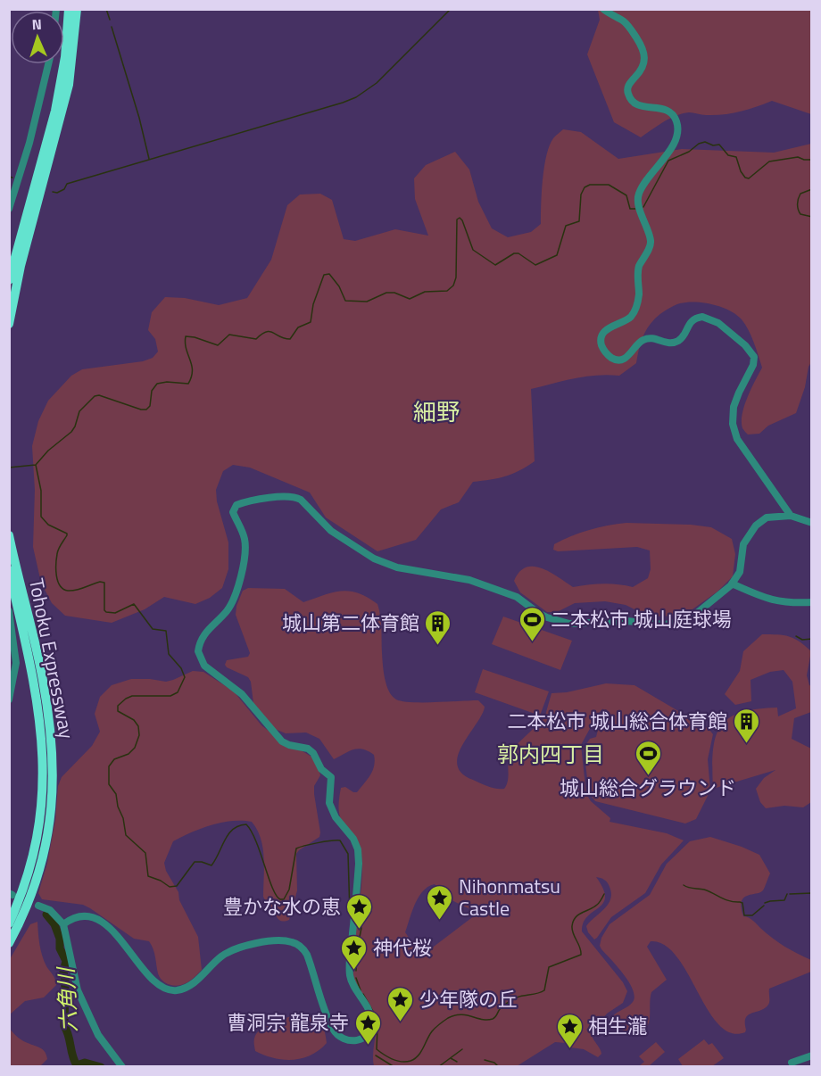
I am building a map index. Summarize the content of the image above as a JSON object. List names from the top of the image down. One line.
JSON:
{"streets":{"highway":["Tohoku Expressway"]},"districts":["細野","郭内四丁目"],"water":["六角川"],"places":{"sports":["二本松市 城山庭球場","城山総合グラウンド"],"building":["城山第二体育館","二本松市 城山総合体育館"],"place":["Nihonmatsu Castle","豊かな水の恵","神代桜","少年隊の丘","曹洞宗 龍泉寺","相生瀧"]},"north":"top"}
